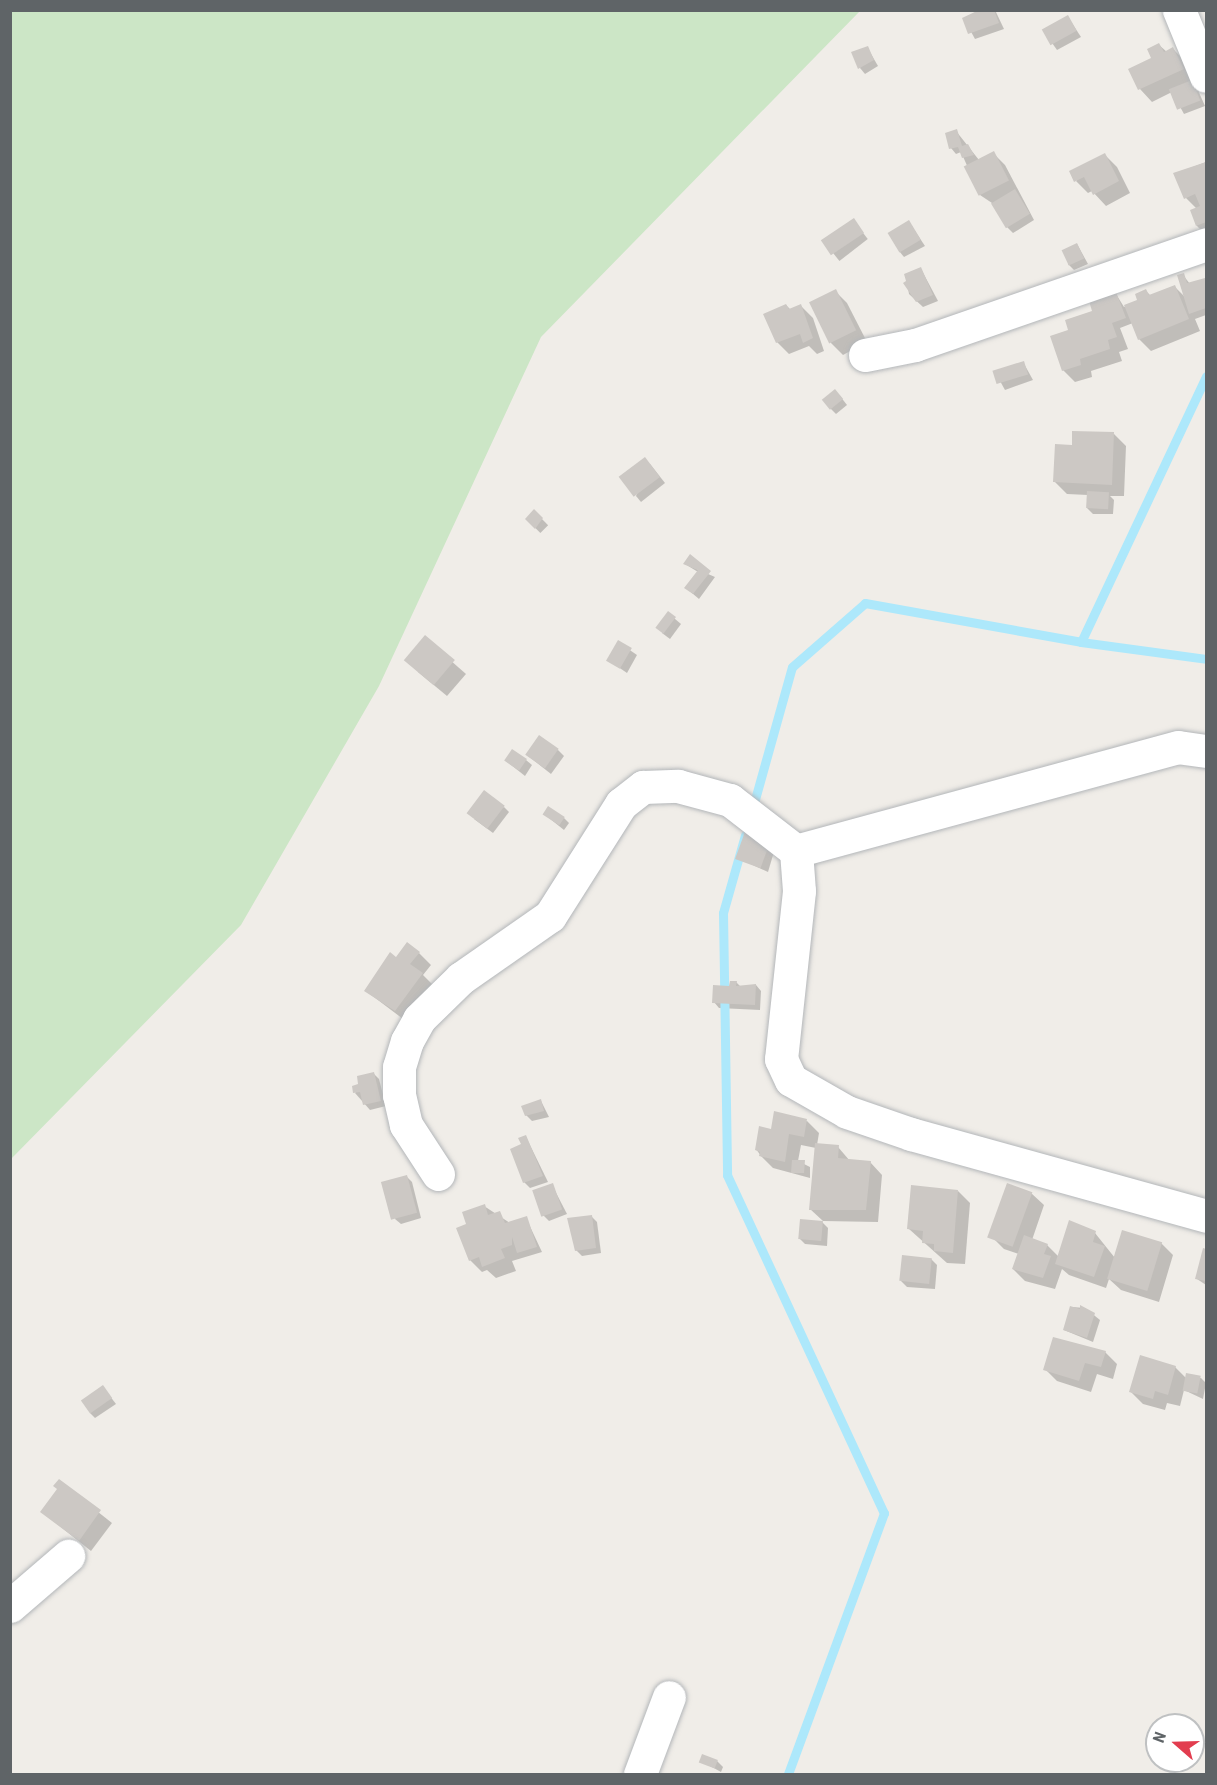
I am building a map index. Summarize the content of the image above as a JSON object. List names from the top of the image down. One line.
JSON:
{"north":"left"}
